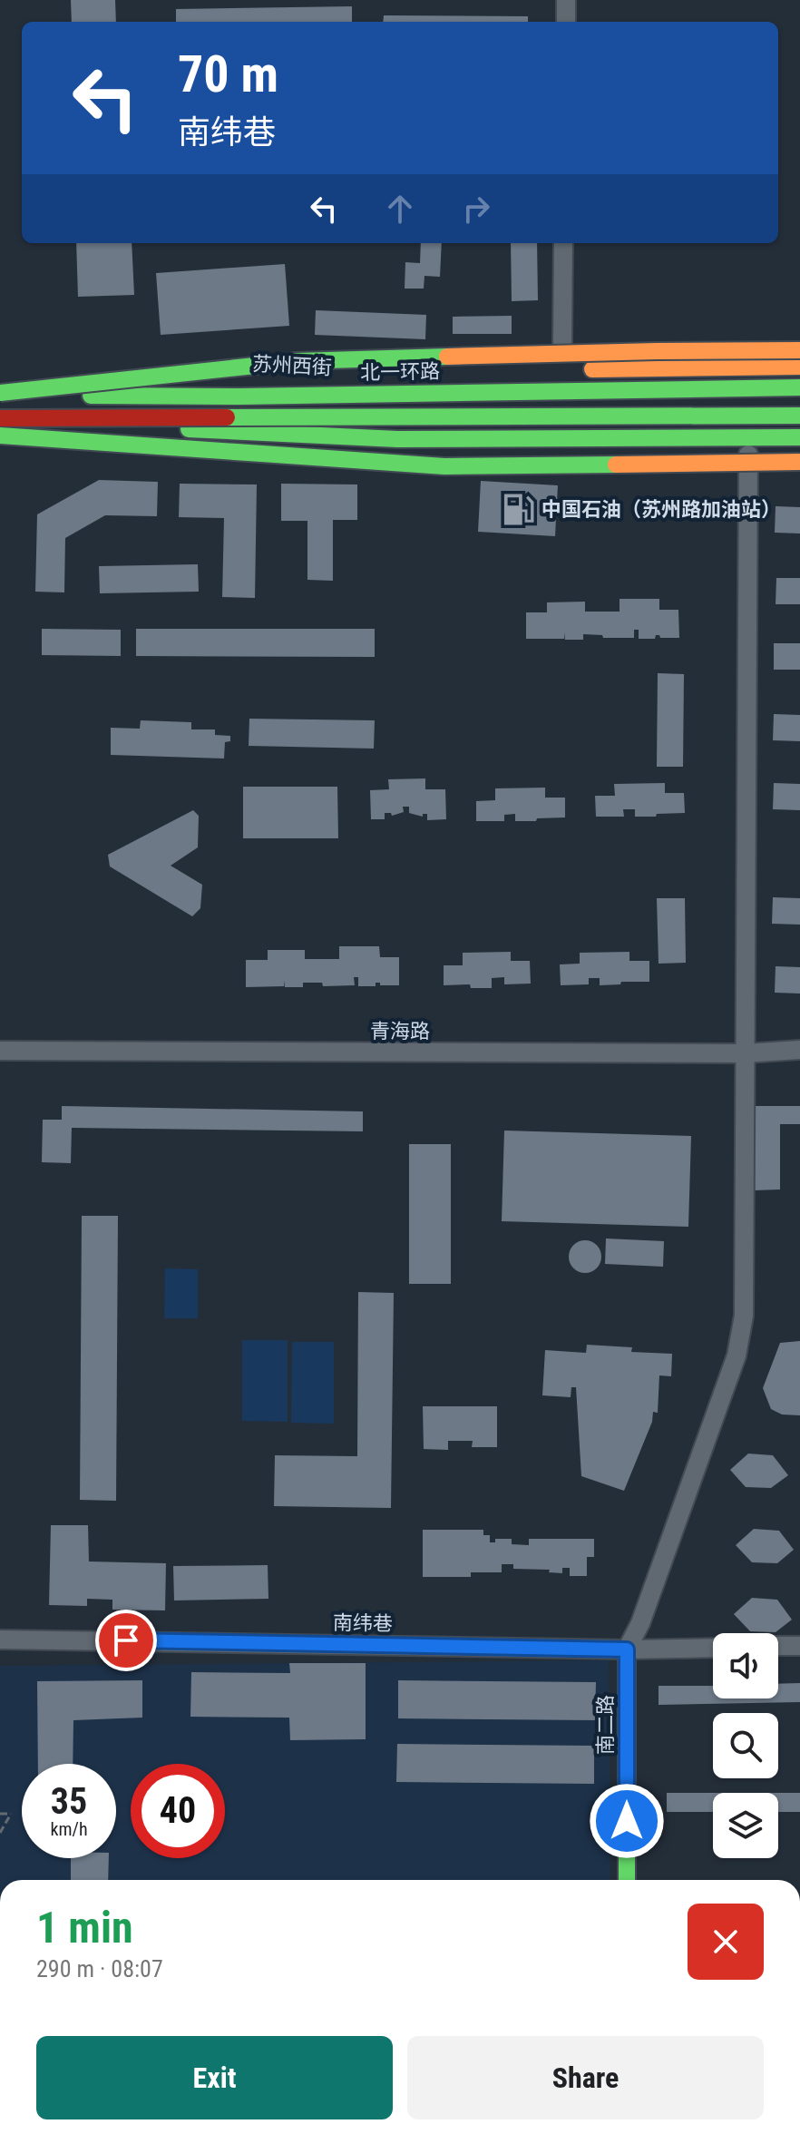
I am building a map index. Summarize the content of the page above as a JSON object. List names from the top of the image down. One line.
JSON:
{"streets":{"main road":["苏州西街","北一环路","南二路"],"street":["青海路","南纬巷"]},"crossings":[["苏州西街","北一环路"],["南纬巷","南二路"]],"places":{"fuel station":["中国石油（苏州路加油站）"]},"page":{"turn":["70 m","南纬巷"],"speed":"35 km/h","limit":"40","heading":["1 min","290 m · 08:07"],"buttons":["Exit","Share"]}}
